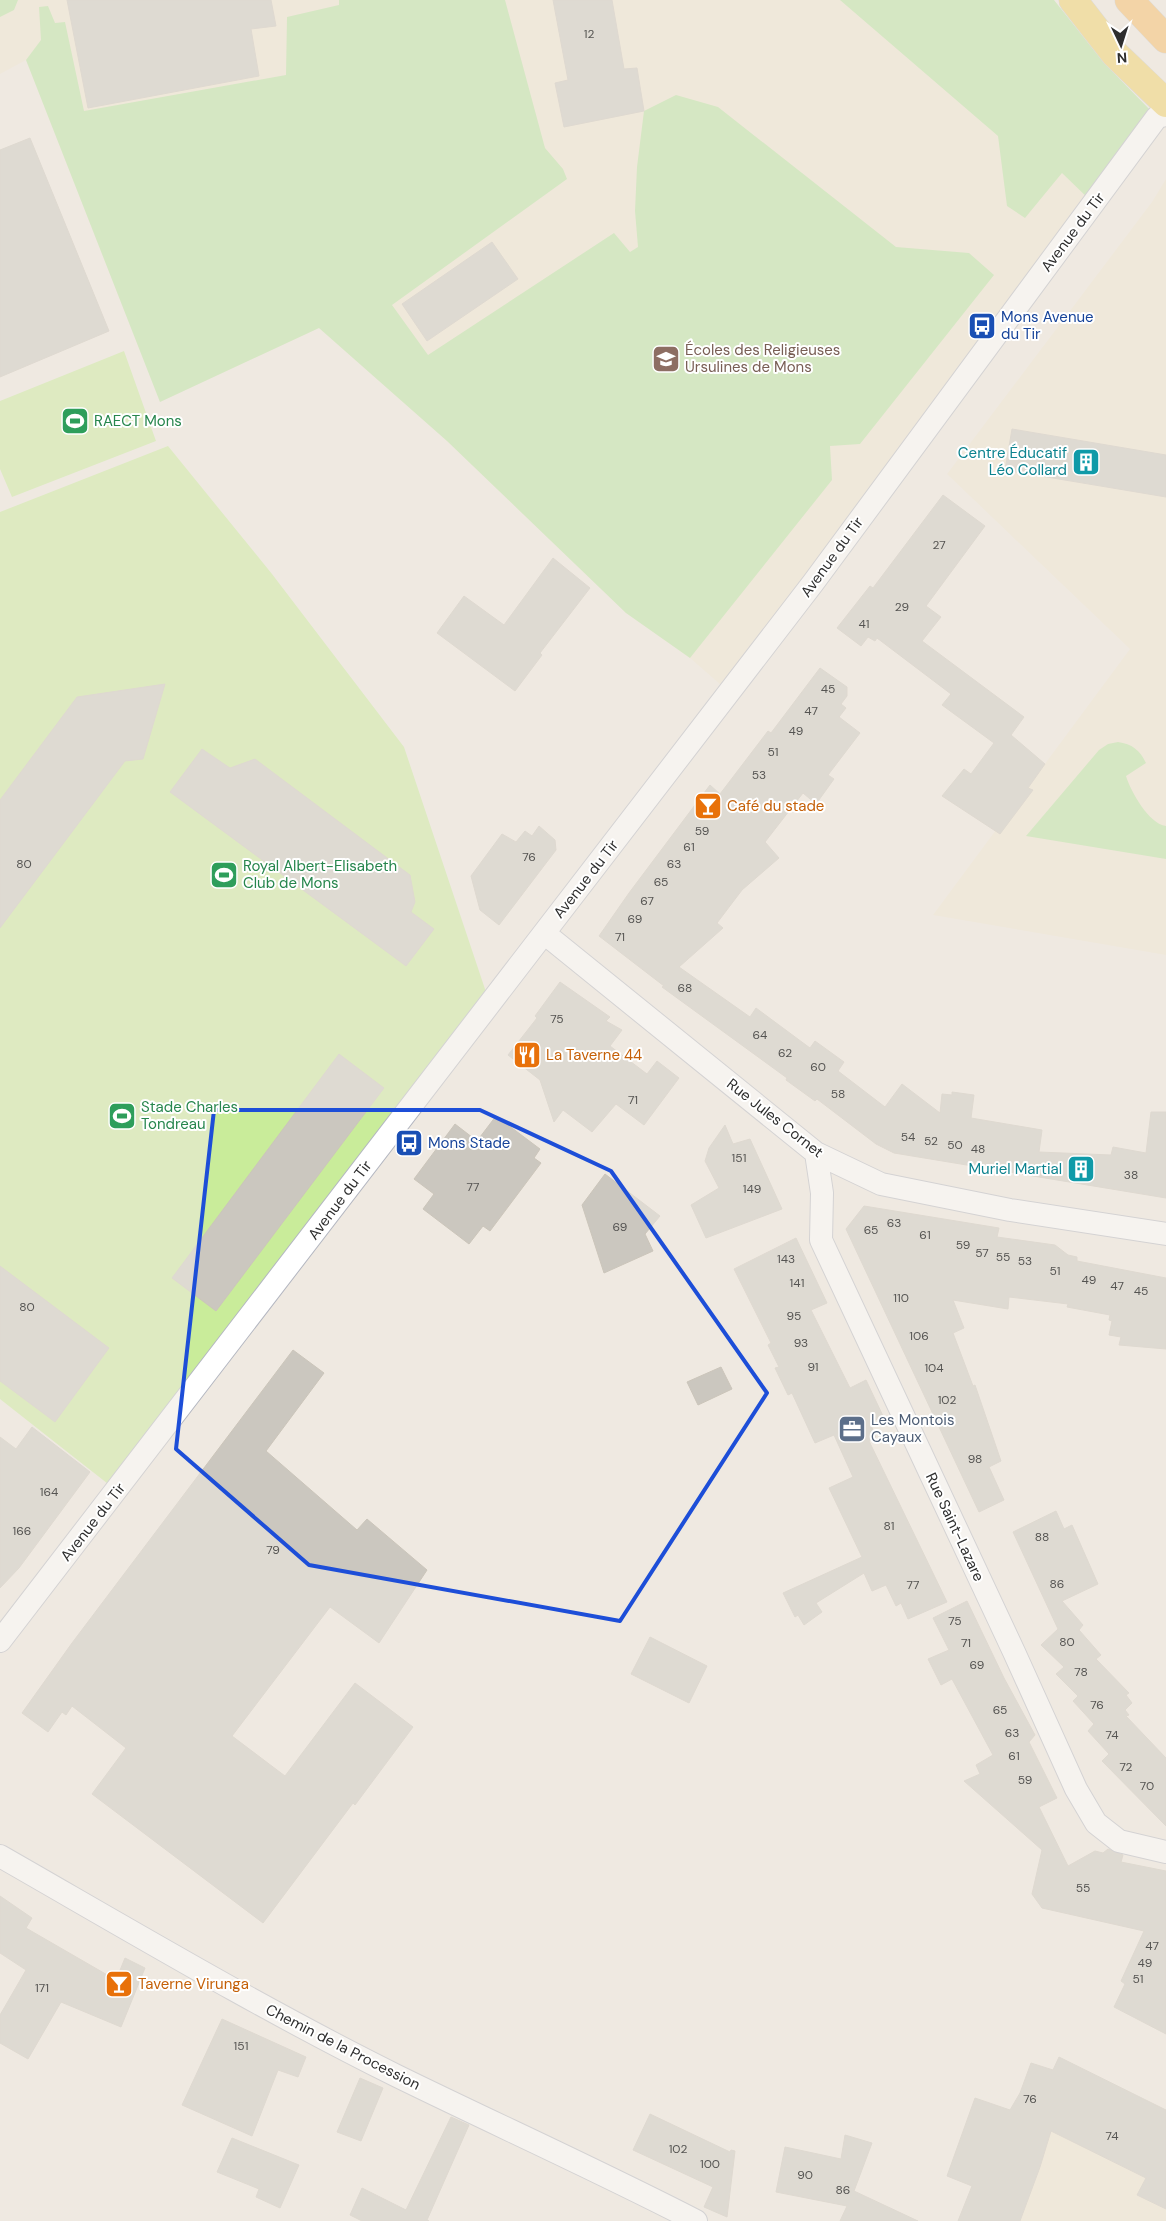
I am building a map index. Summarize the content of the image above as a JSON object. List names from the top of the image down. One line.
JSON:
{"streets":{"street":["Avenue du Tir","Rue Jules Cornet","Rue Saint-Lazare","Chemin de la Procession"]},"crossings":[["Avenue du Tir","Rue Jules Cornet"],["Rue Jules Cornet","Rue Saint-Lazare"]],"places":{"bus stop":["Mons Avenue du Tir","Mons Stade"],"school or university":["Écoles des Religieuses Ursulines de Mons"],"sports":["RAECT Mons","Royal Albert-Elisabeth Club de Mons","Stade Charles Tondreau"],"building":["Centre Éducatif Léo Collard","Muriel Martial"],"bar":["Café du stade","Taverne Virunga"],"restaurant":["La Taverne 44"],"office":["Les Montois Cayaux"]},"house_numbers":["12","27","29","41","45","47","49","51","53","59","61","76","80","63","65","67","69","71","68","75","64","62","60","58","71","54","52","50","48","151","38","77","149","63","69","65","61","59","57","55","143","53","51","49","141","47","45","110","80","95","106","93","91","104","102","98","164","81","166","88","79","86","77","75","80","71","69","78","76","65","63","74","61","72","59","70","55","47","49","51","171","151","76","74","102","100","90","86"],"north":"bottom"}
